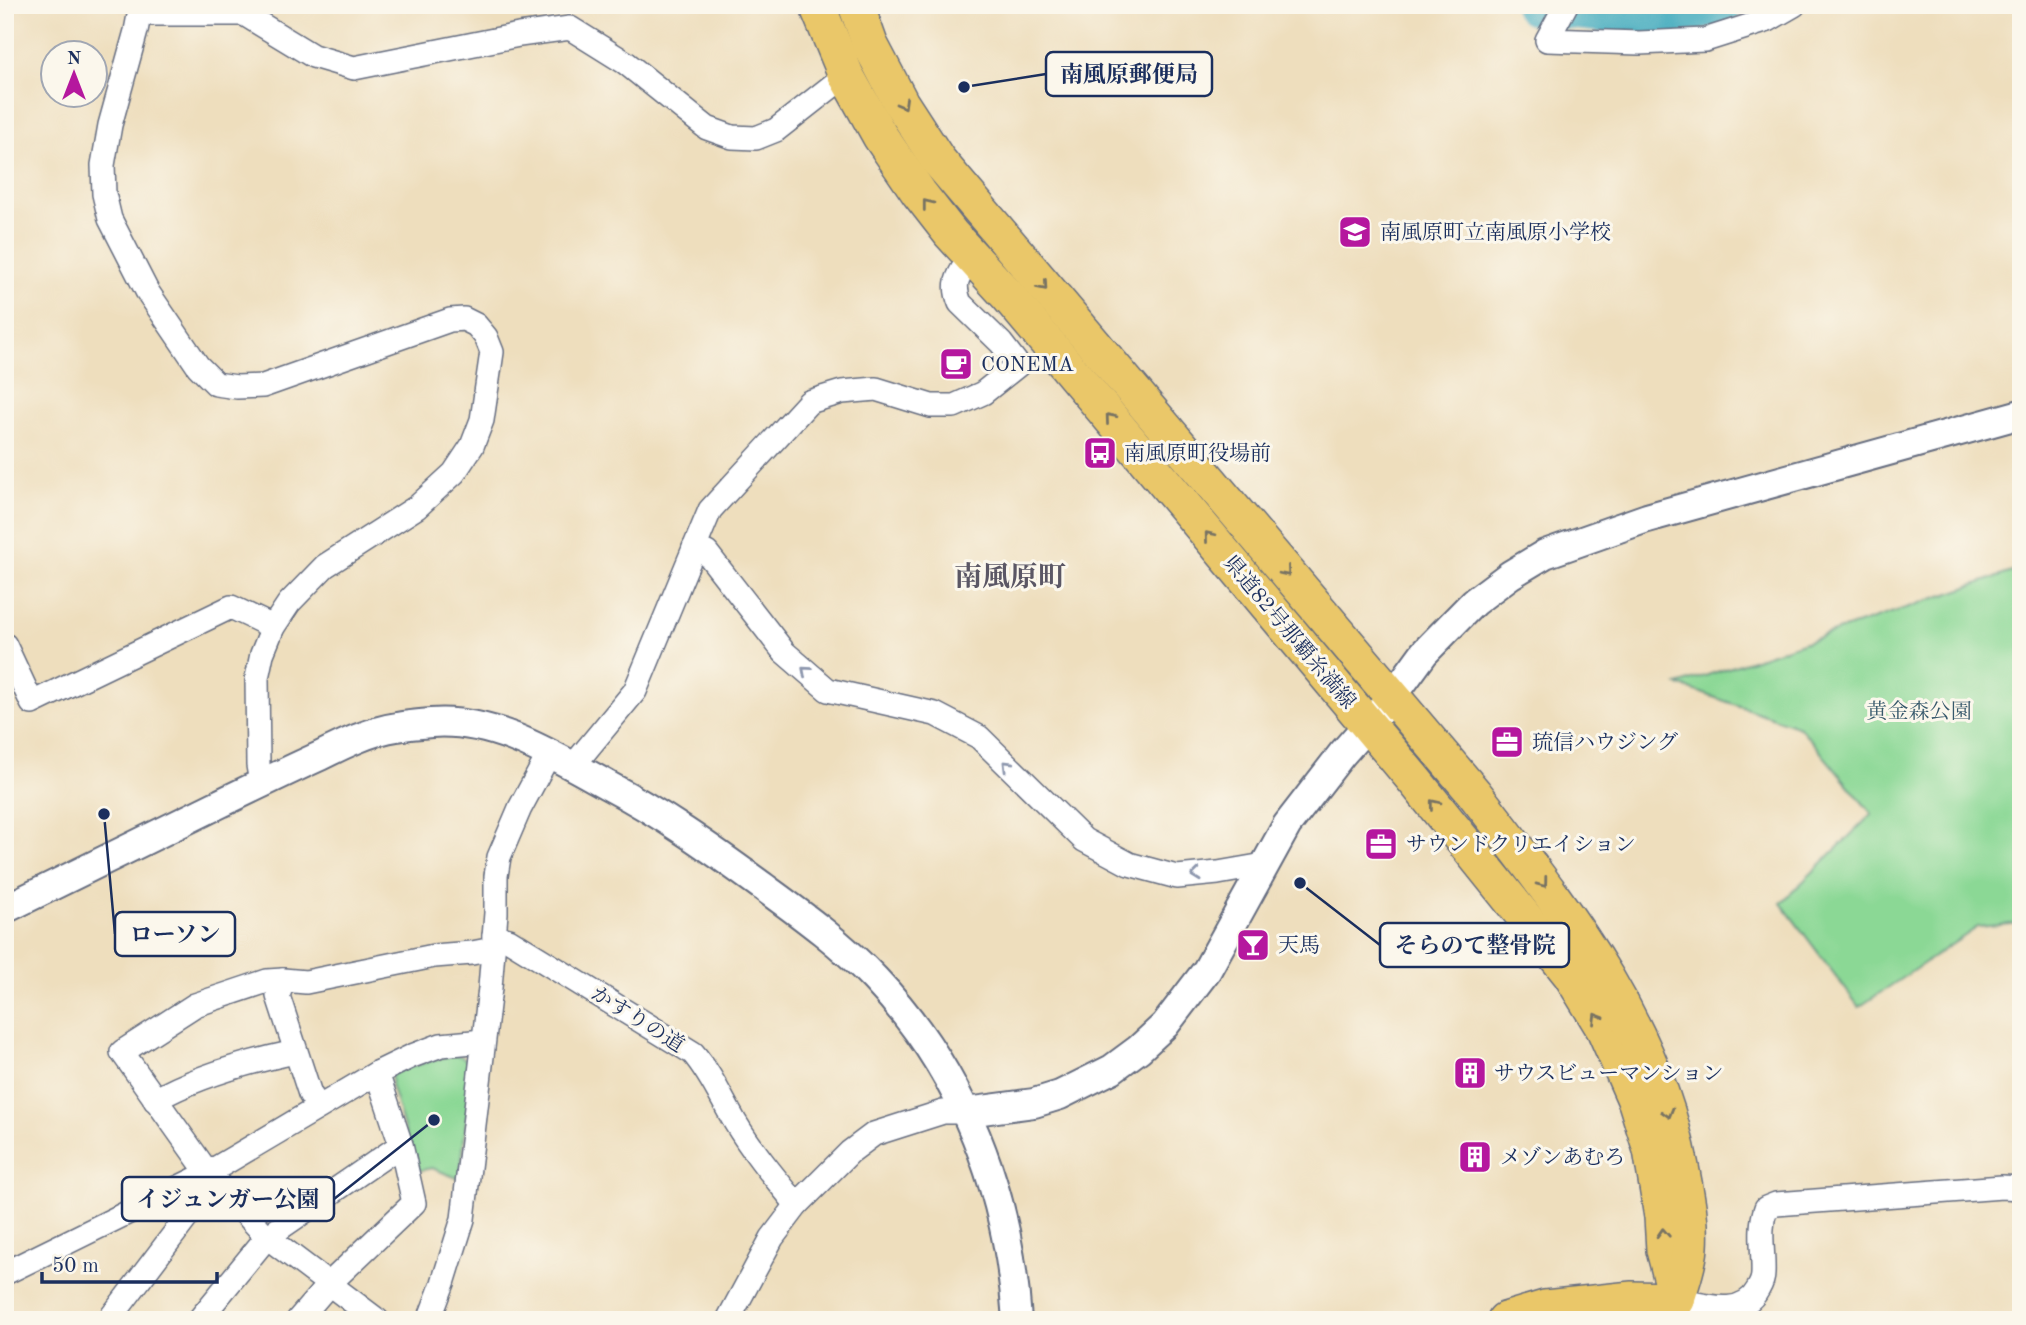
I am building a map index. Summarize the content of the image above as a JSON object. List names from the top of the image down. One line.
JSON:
{"streets":{"main road":["県道82号那覇糸満線"],"street":["かすりの道"]},"districts":["南風原町"],"parks":["黄金森公園"],"places":{"other":["南風原郵便局","ローソン","そらのて整骨院","イジュンガー公園"],"school or university":["南風原町立南風原小学校"],"cafe":["CONEMA"],"bus stop":["南風原町役場前"],"office":["琉信ハウジング","サウンドクリエイション"],"bar":["天馬"],"building":["サウスビューマンション","メゾンあむろ"]},"scale_bar":"50 m","north":"top"}
